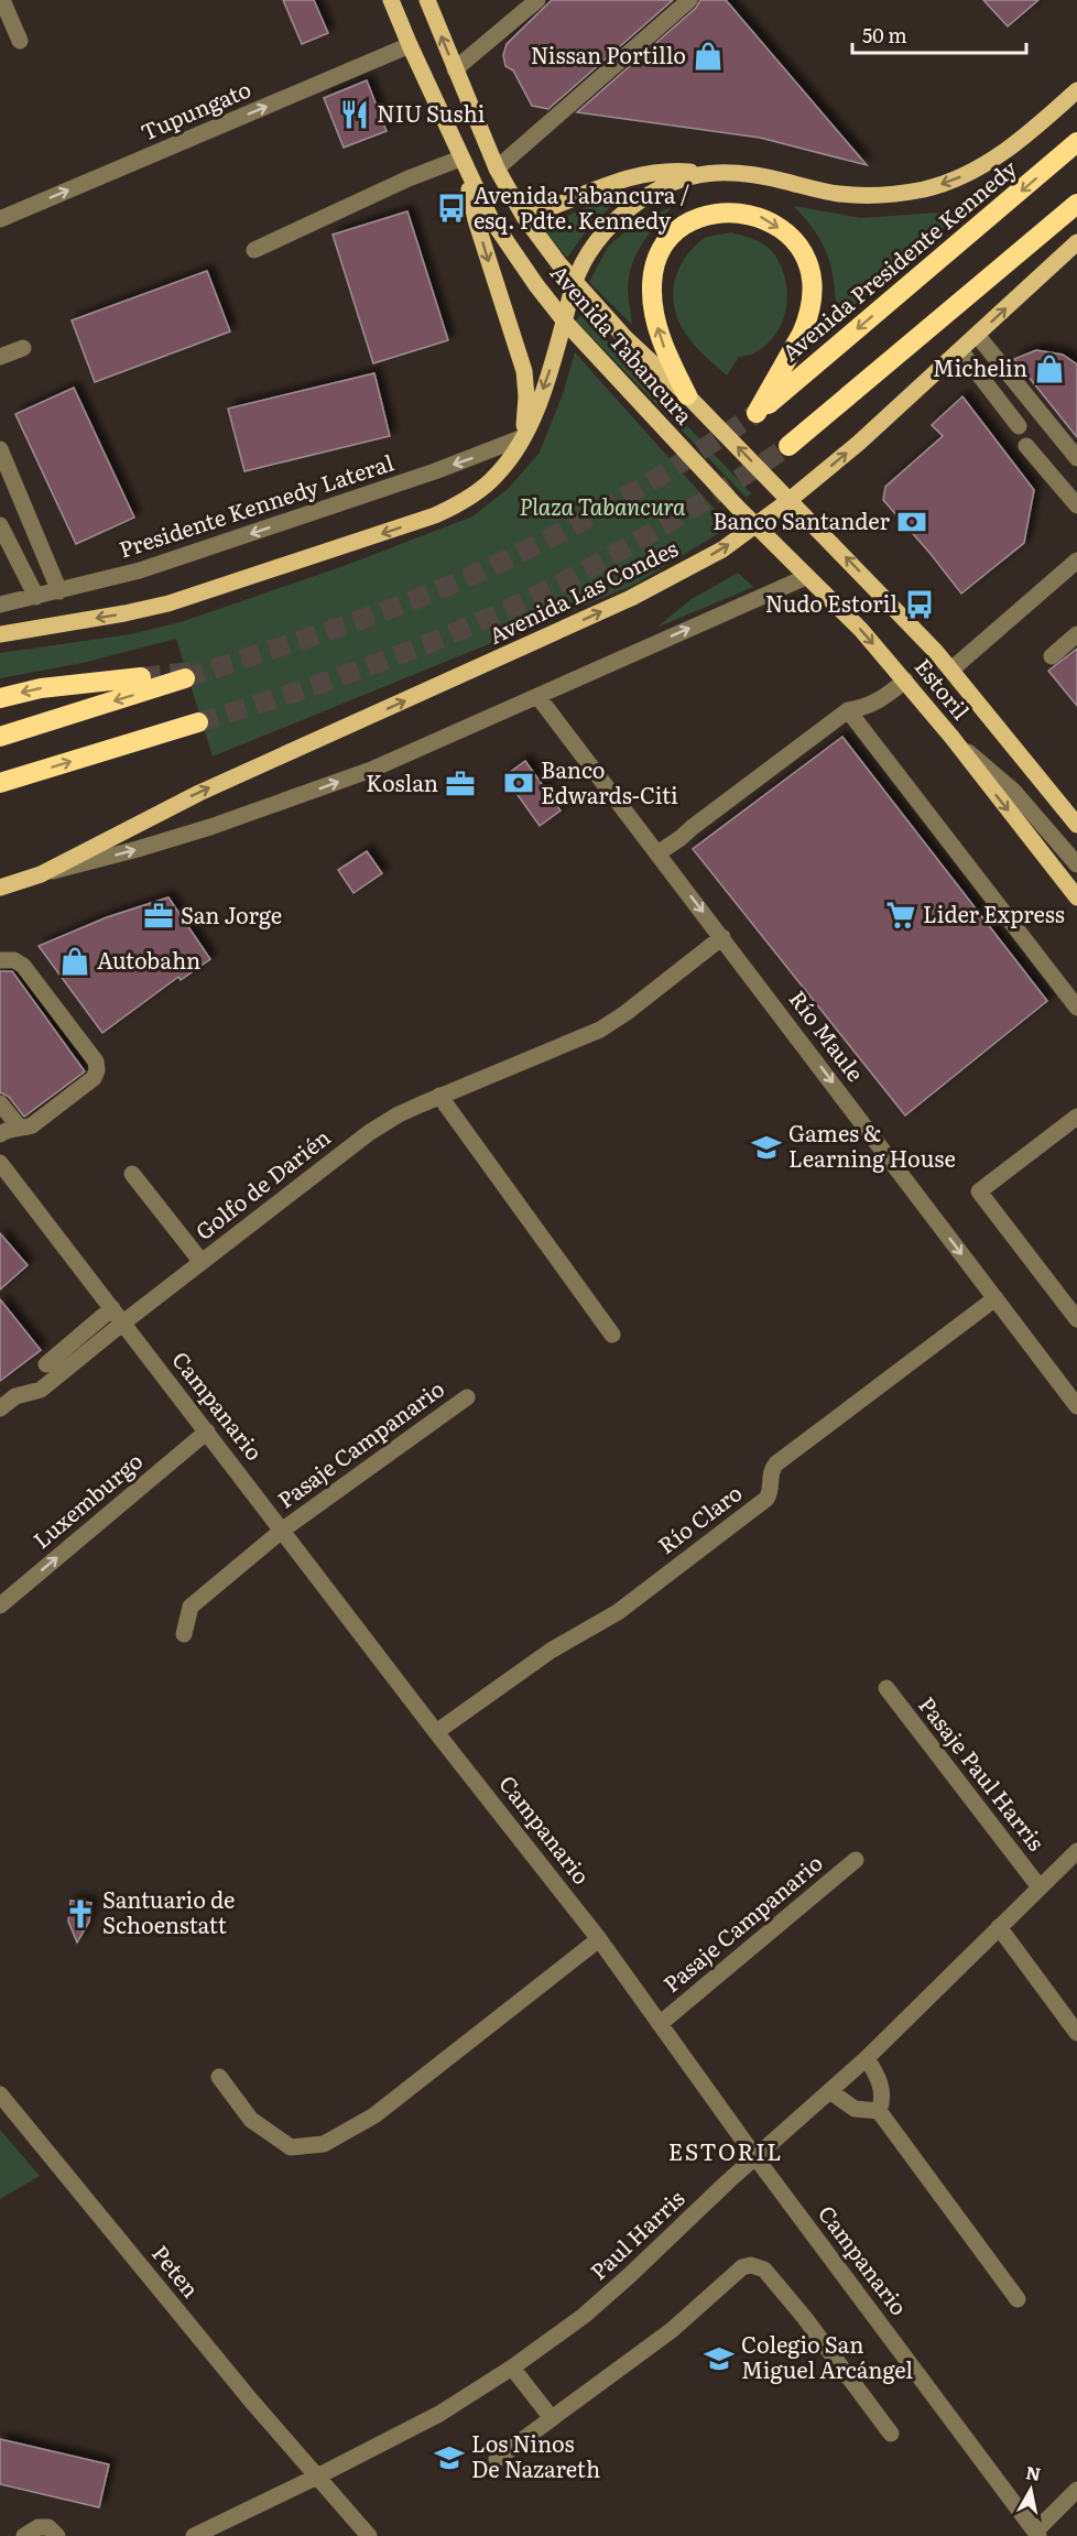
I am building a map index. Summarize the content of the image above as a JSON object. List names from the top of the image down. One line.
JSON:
{"streets":{"highway":["Avenida Presidente Kennedy"],"main road":["Avenida Tabancura","Avenida Las Condes","Estoril"],"street":["Tupungato","Presidente Kennedy Lateral","Río Maule","Golfo de Darién","Campanario","Pasaje Campanario","Luxemburgo","Río Claro","Pasaje Paul Harris","Paul Harris","Peten"]},"crossings":[["Tupungato","Avenida Tabancura"],["Avenida Presidente Kennedy","Avenida Tabancura"],["Avenida Tabancura","Avenida Las Condes"],["Avenida Tabancura","Estoril"],["Avenida Las Condes","Estoril"],["Avenida Las Condes","Río Maule"],["Río Maule","Golfo de Darién"],["Río Maule","Río Claro"],["Golfo de Darién","Campanario"],["Campanario","Pasaje Campanario"],["Campanario","Luxemburgo"],["Campanario","Río Claro"],["Campanario","Paul Harris"],["Pasaje Paul Harris","Paul Harris"],["Paul Harris","Peten"]],"one_way":["Presidente Kennedy Lateral","Avenida Las Condes","Río Maule","Luxemburgo"],"districts":["ESTORIL"],"parks":["Plaza Tabancura"],"places":{"shop":["Nissan Portillo","Michelin","Autobahn"],"restaurant":["NIU Sushi"],"bus stop":["Avenida Tabancura / esq. Pdte. Kennedy","Nudo Estoril"],"bank":["Banco Santander","Banco Edwards-Citi"],"office":["Koslan","San Jorge"],"supermarket":["Lider Express"],"school or university":["Games & Learning House","Colegio San Miguel Arcángel","Los Ninos De Nazareth"],"church":["Santuario de Schoenstatt"]},"scale_bar":"50 m","north":"top"}
